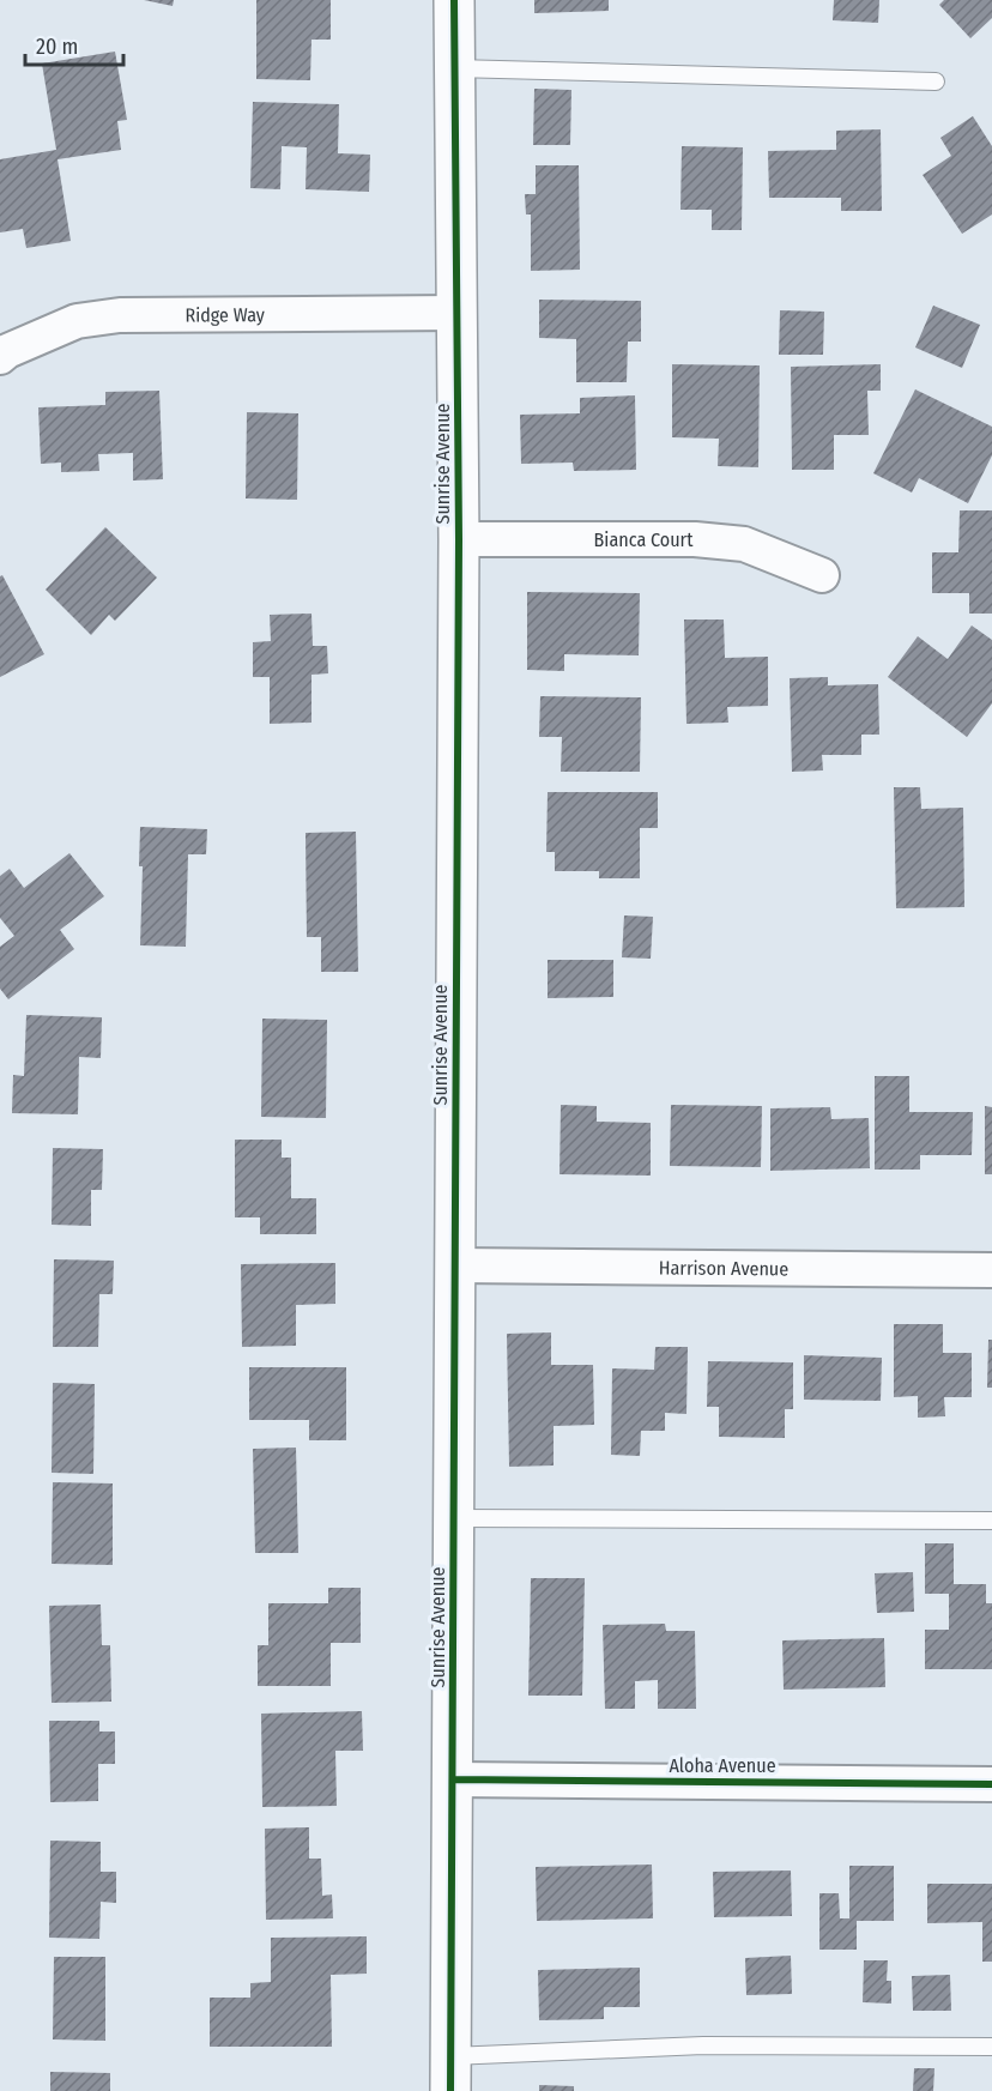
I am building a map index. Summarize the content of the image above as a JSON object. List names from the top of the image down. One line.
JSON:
{"streets":{"street":["Ridge Way","Sunrise Avenue","Bianca Court","Harrison Avenue","Aloha Avenue"]},"crossings":[["Ridge Way","Sunrise Avenue"],["Sunrise Avenue","Bianca Court"],["Sunrise Avenue","Harrison Avenue"],["Sunrise Avenue","Aloha Avenue"]],"scale_bar":"20 m"}
